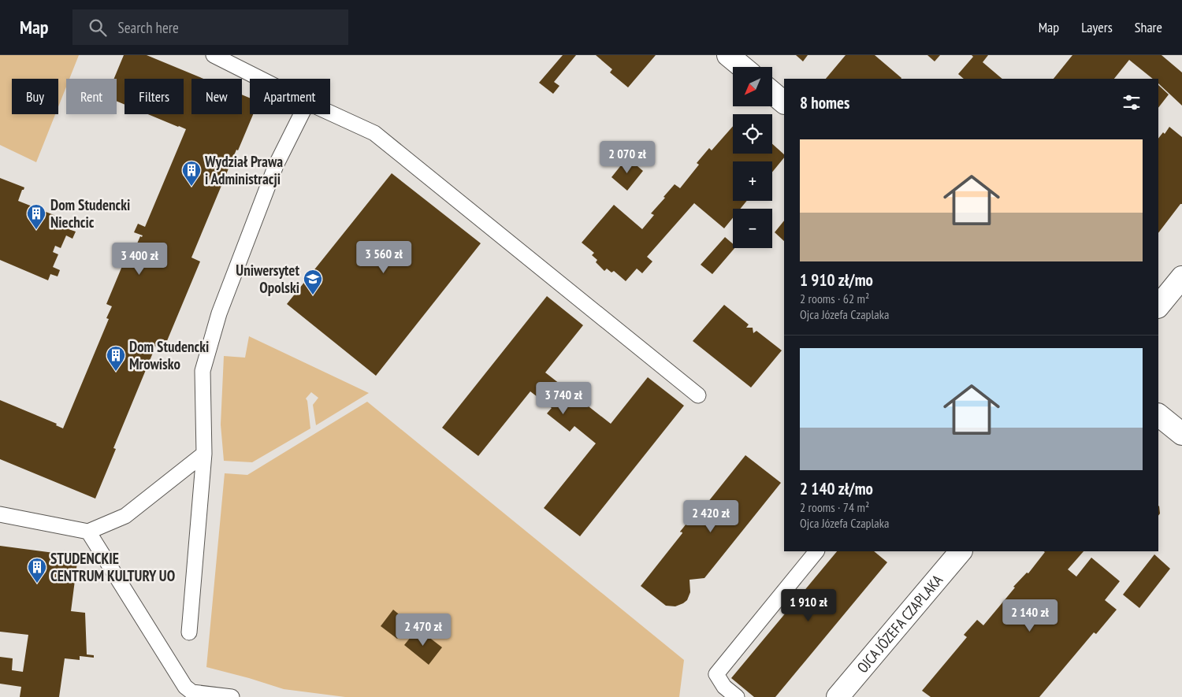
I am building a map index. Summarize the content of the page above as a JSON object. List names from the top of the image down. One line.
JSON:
{"streets":{"street":["OJCA JÓZEFA CZAPLAKA"]},"places":{"building":["Wydział Prawa i Administracji","Dom Studencki Niechcic","Dom Studencki Mrowisko","STUDENCKIE CENTRUM KULTURY UO"],"school or university":["Uniwersytet Opolski"]},"north":"bottom left","page":{"header":"Map","search":"Search here","nav":["Map","Layers","Share"],"map_buttons":["+","−"],"chip":["Buy","Rent","Filters","New","Apartment"],"heading":"8 homes","list":[{"name":"1 910 zł/mo","note":"2 rooms · 62 m² · Ojca Józefa Czaplaka"},{"name":"2 140 zł/mo","note":"2 rooms · 74 m² · Ojca Józefa Czaplaka"}],"price":["2 070 zł","3 560 zł","3 400 zł","3 740 zł","2 420 zł","1 910 zł","2 140 zł","2 470 zł"]}}
